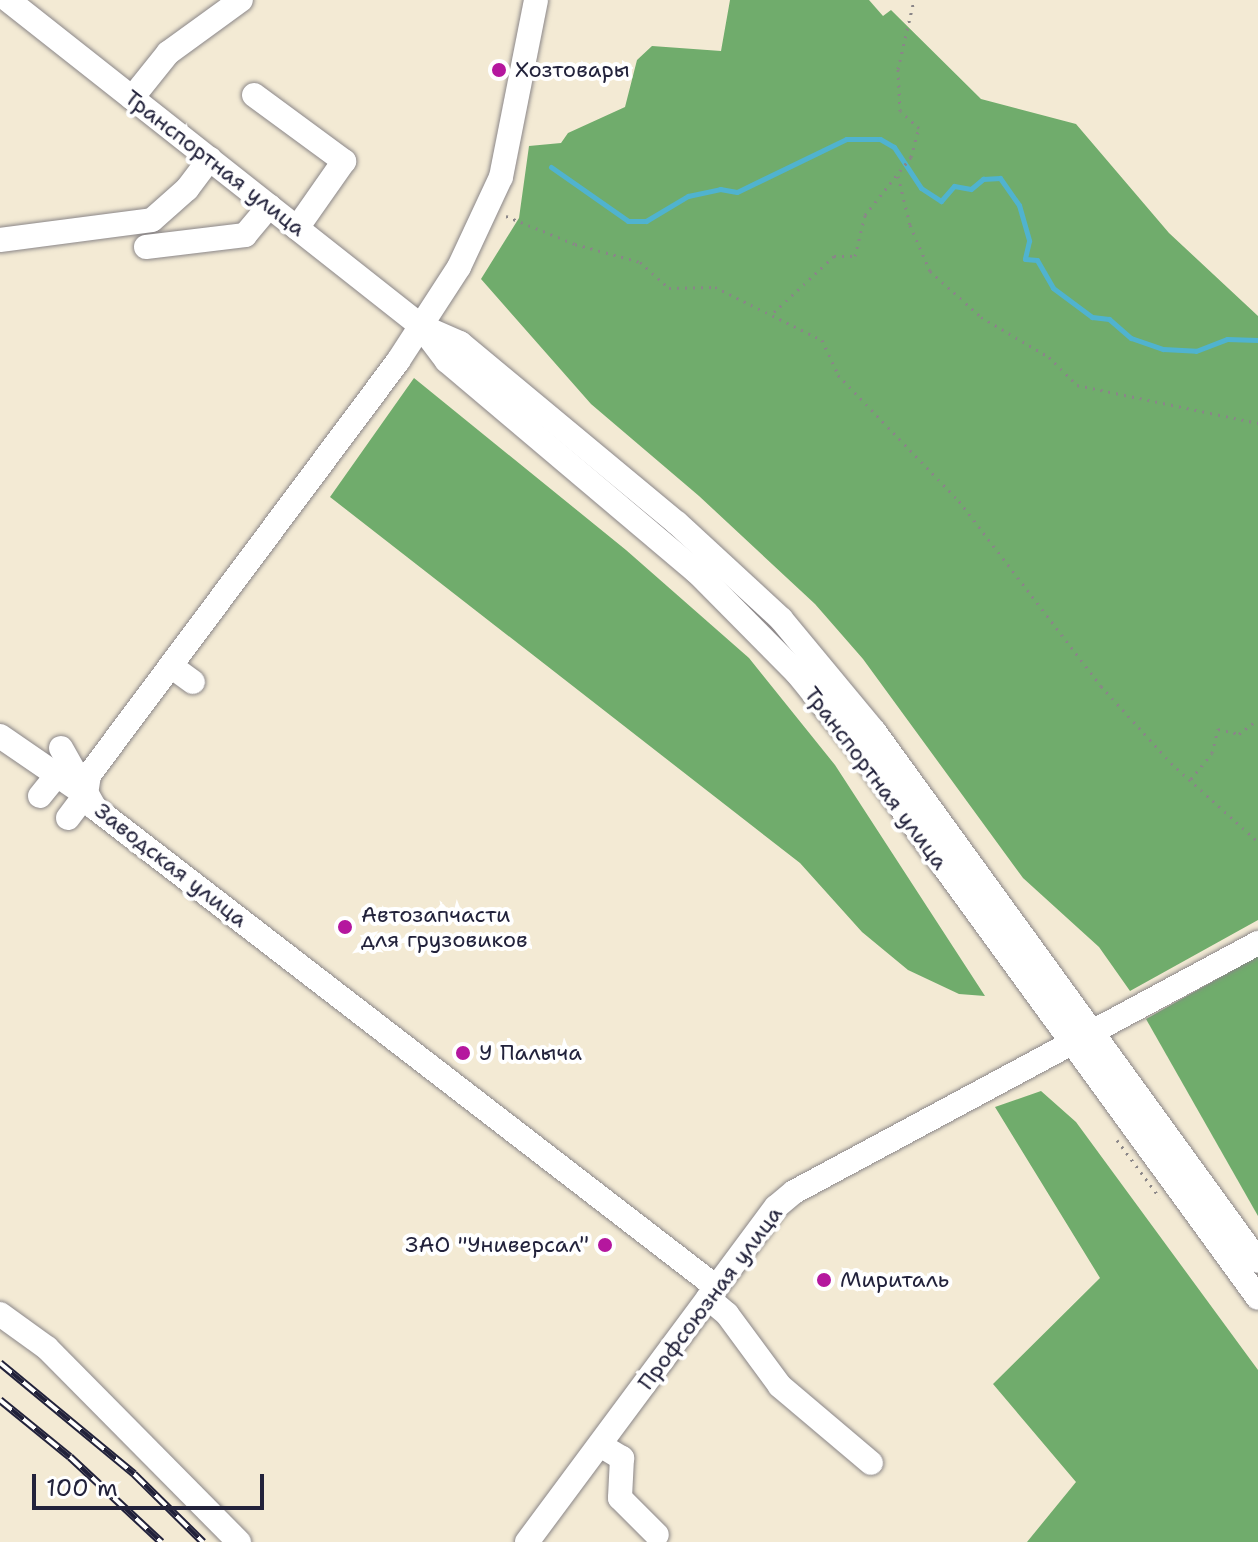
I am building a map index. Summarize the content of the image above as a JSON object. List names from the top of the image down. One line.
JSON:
{"streets":{"street":["Транспортная улица","Заводская улица","Профсоюзная улица"]},"crossings":[["Транспортная улица","Заводская улица"],["Транспортная улица","Профсоюзная улица"],["Заводская улица","Профсоюзная улица"]],"places":["Хозтовары","Автозапчасти для грузовиков","У Палыча","ЗАО \"Универсал\"","Мириталь"],"scale_bar":"100 m"}
